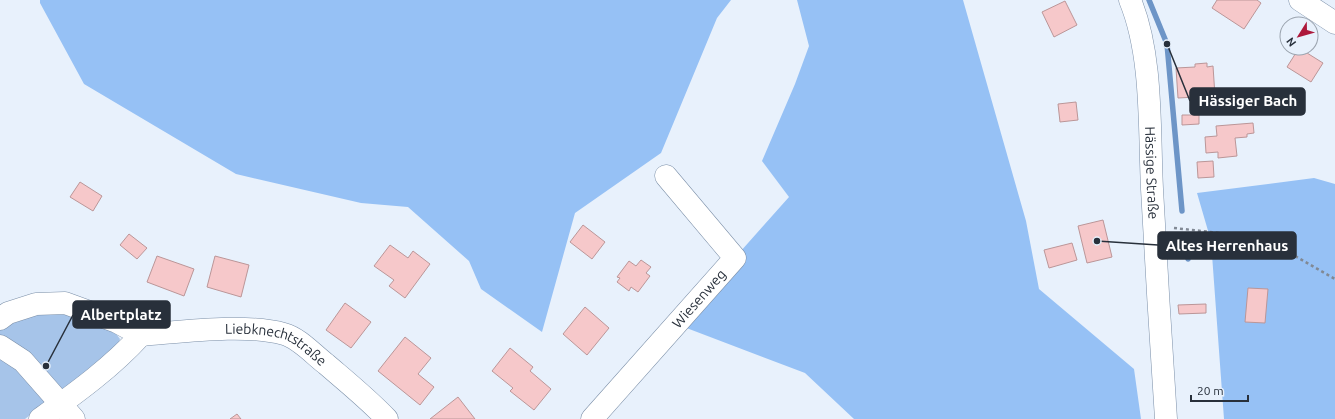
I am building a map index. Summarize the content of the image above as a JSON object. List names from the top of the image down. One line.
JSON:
{"streets":{"street":["Hässige Straße","Wiesenweg","Liebknechtstraße"]},"places":["Hässiger Bach","Altes Herrenhaus","Albertplatz"],"scale_bar":"20 m","north":"bottom left"}
